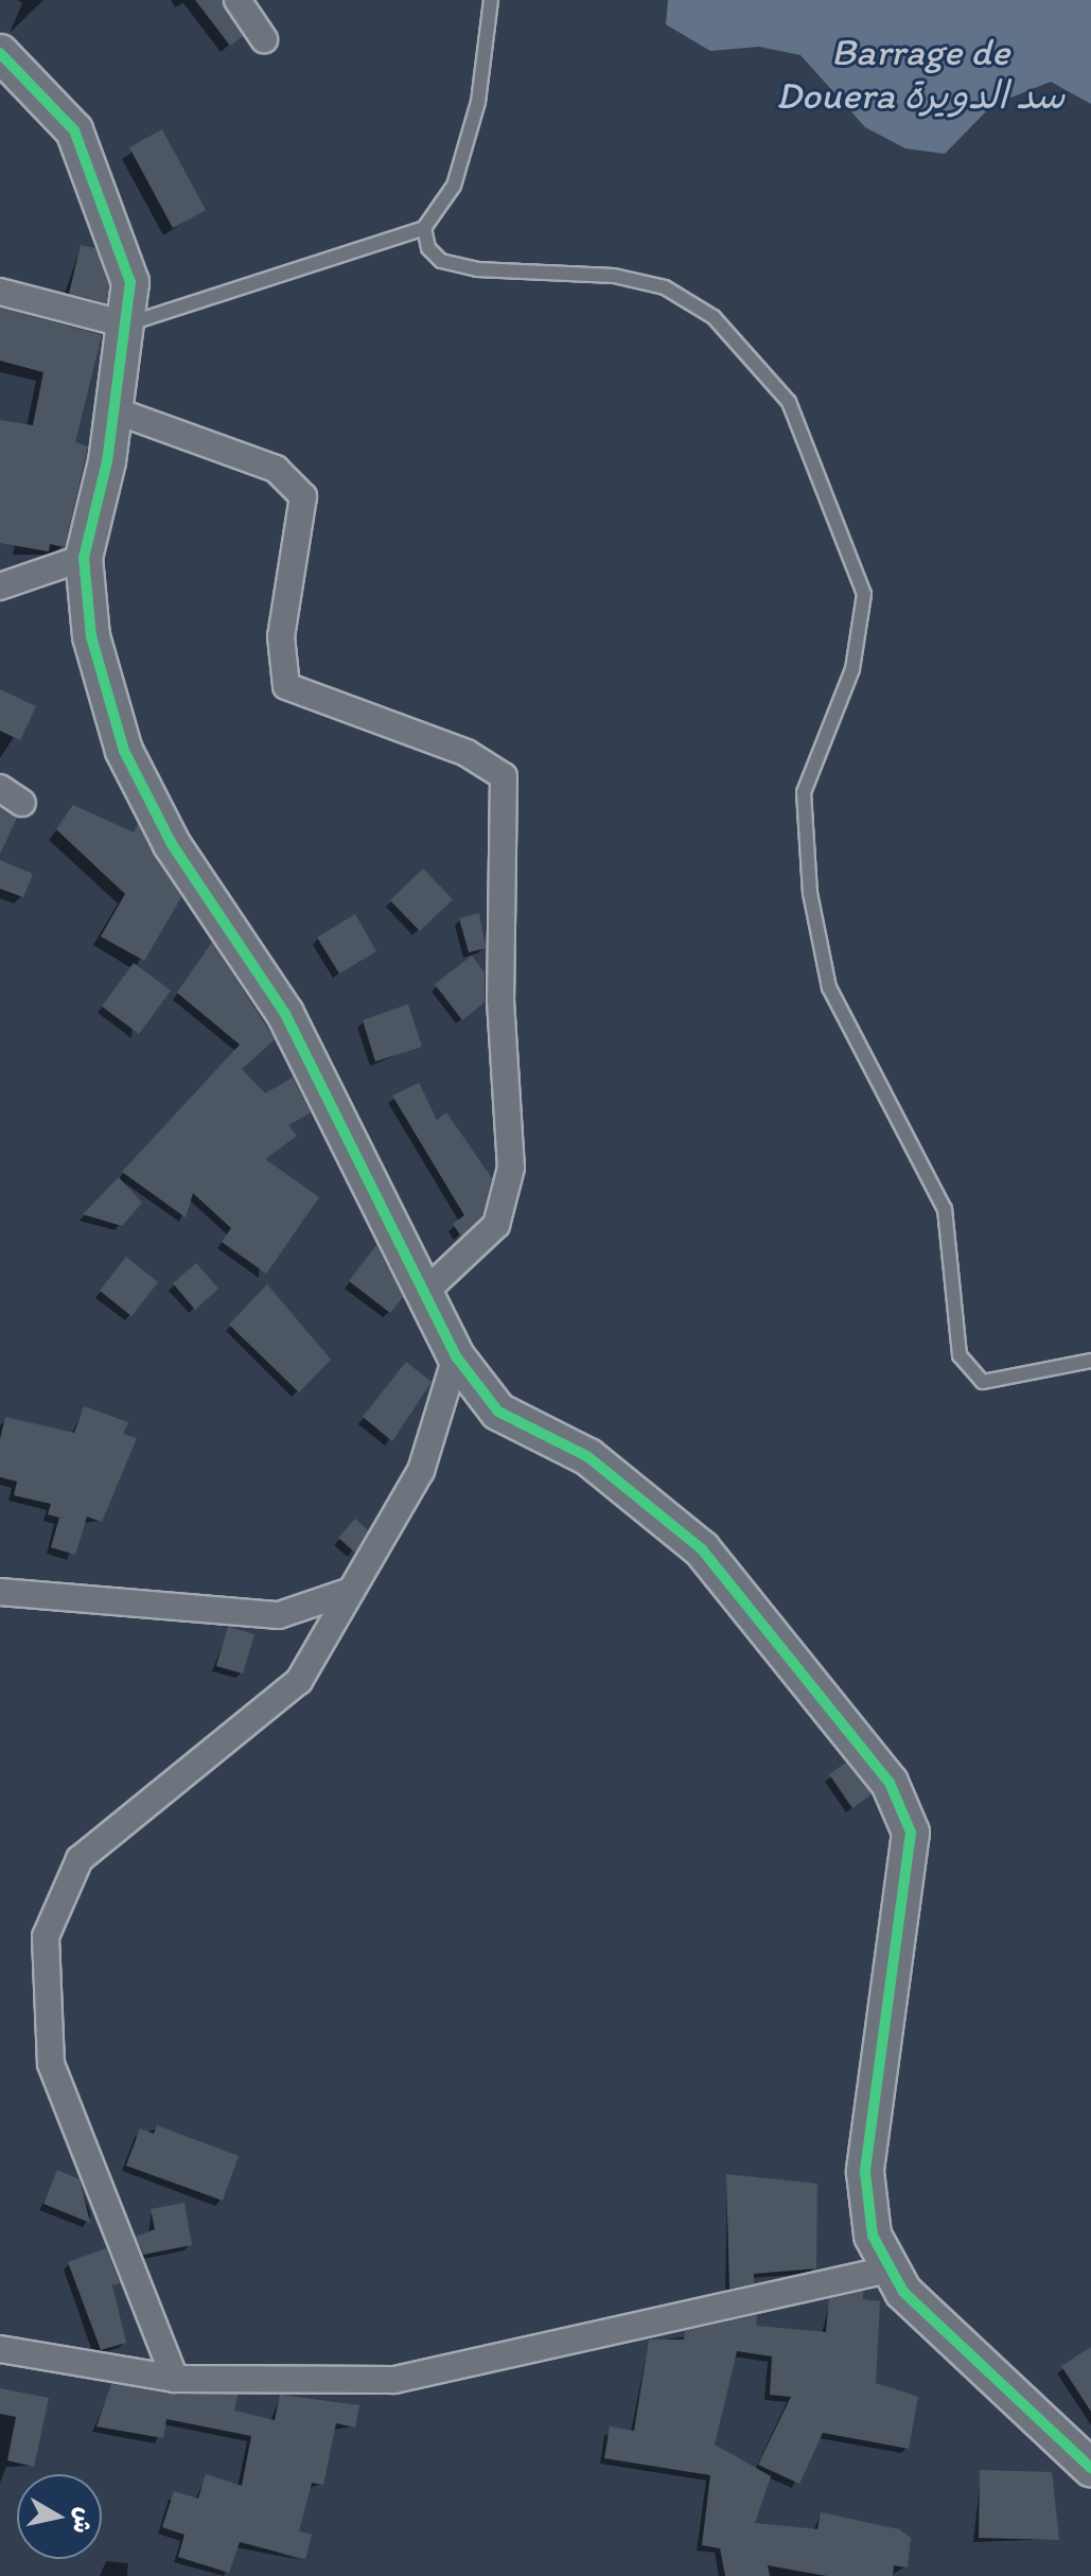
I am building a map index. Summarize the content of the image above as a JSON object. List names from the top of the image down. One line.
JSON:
{"water":["Barrage de Douera سد الدويرة"],"north":"right"}
